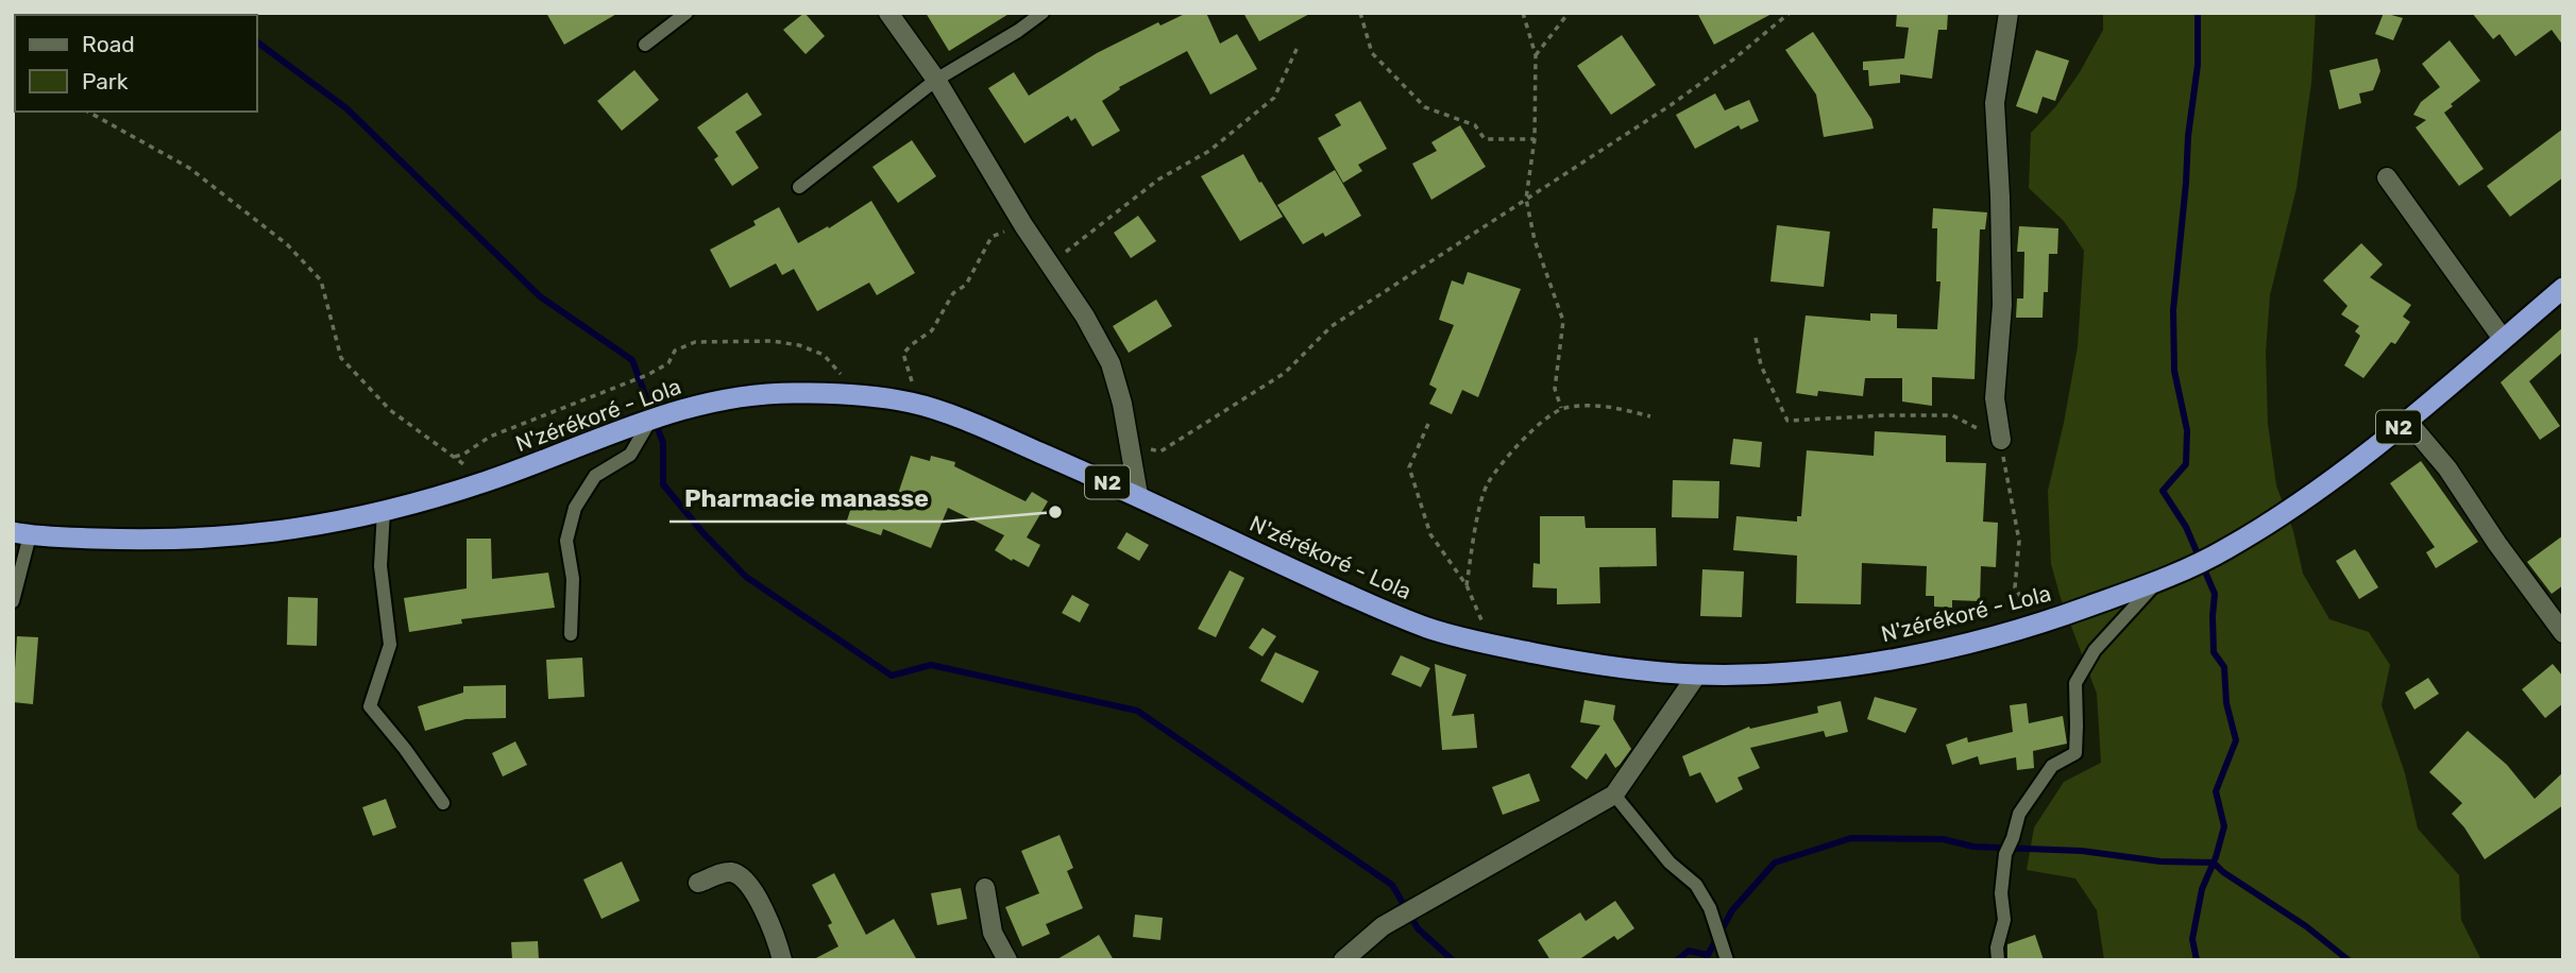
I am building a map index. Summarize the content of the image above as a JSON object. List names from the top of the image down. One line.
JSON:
{"streets":{"highway":["N'zérékoré - Lola","N2"]},"places":["Pharmacie manasse"],"legend":["Road","Park"]}
